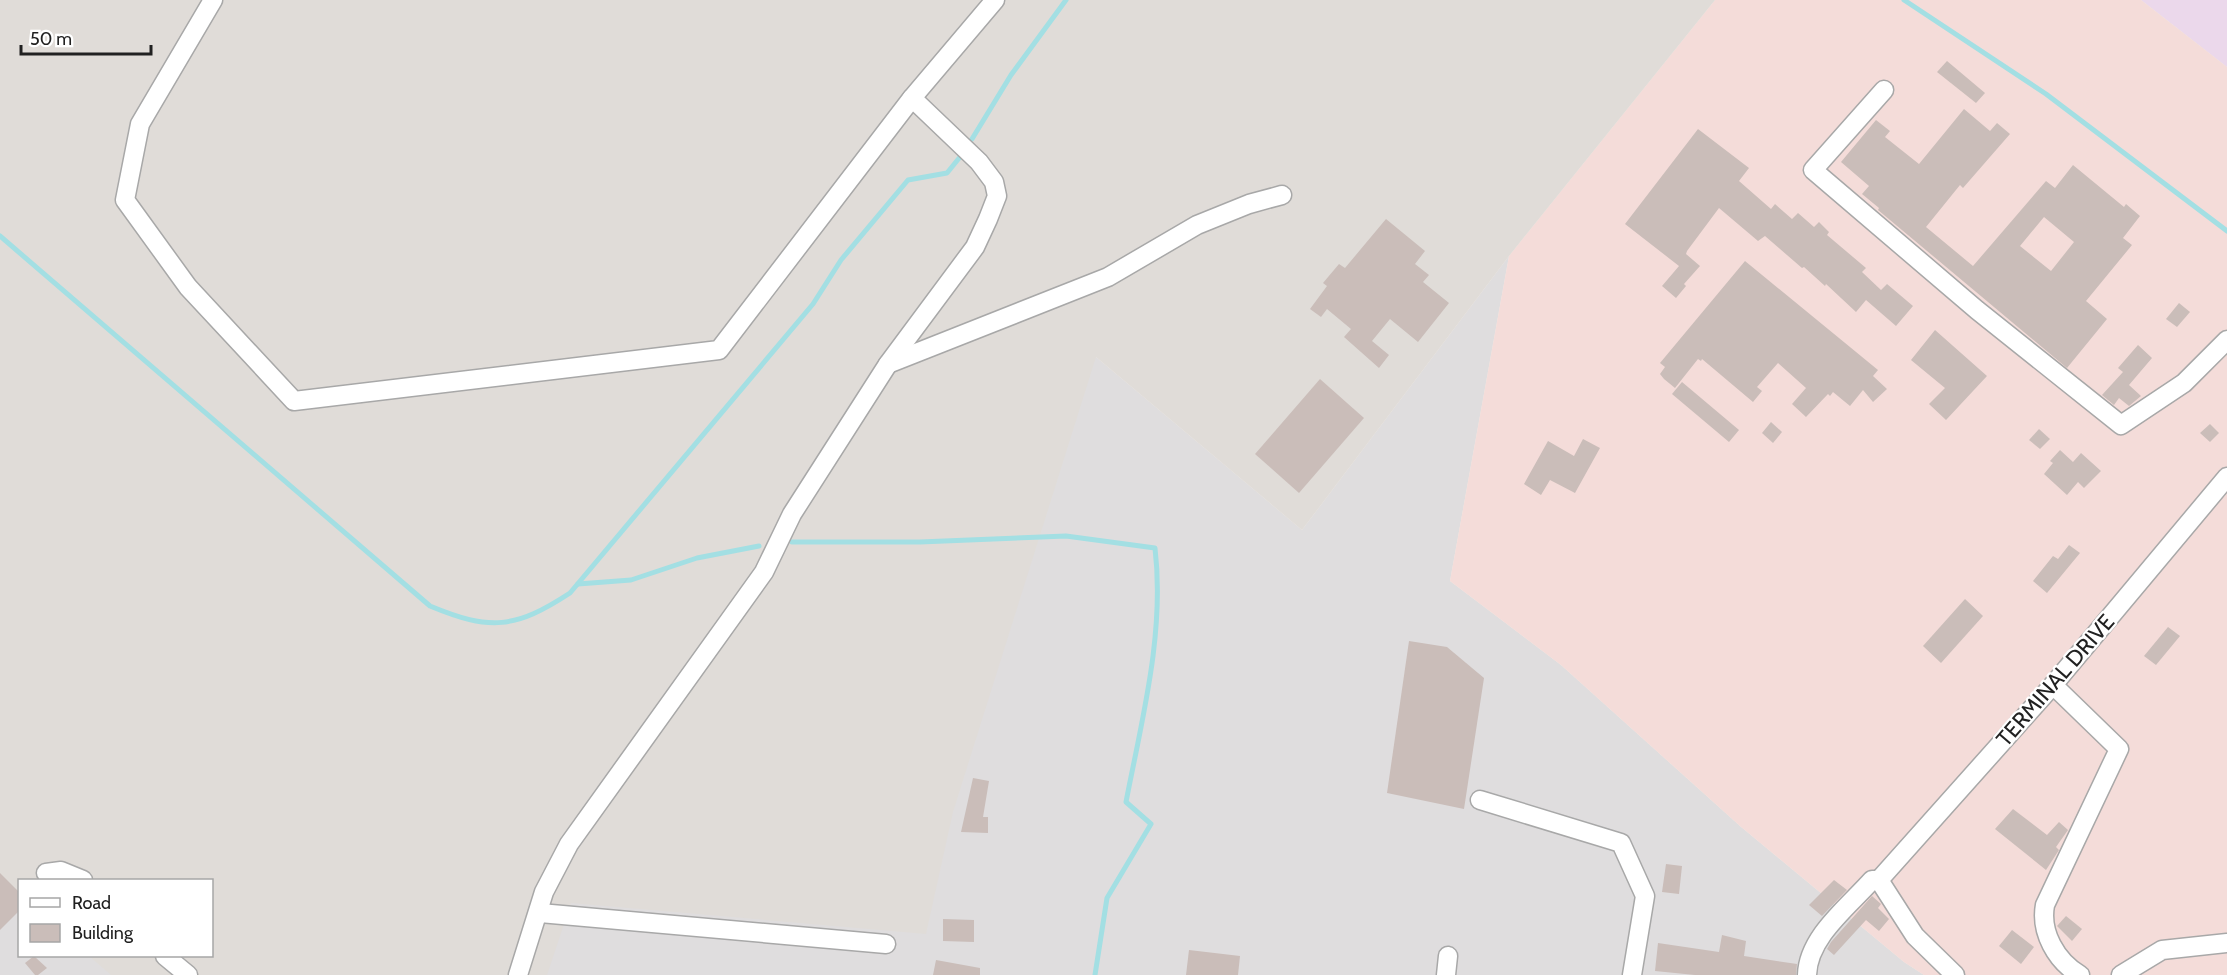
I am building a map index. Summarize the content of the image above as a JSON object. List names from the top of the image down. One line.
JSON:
{"streets":{"street":["TERMINAL DRIVE"]},"legend":["Road","Building"],"scale_bar":"50 m"}
